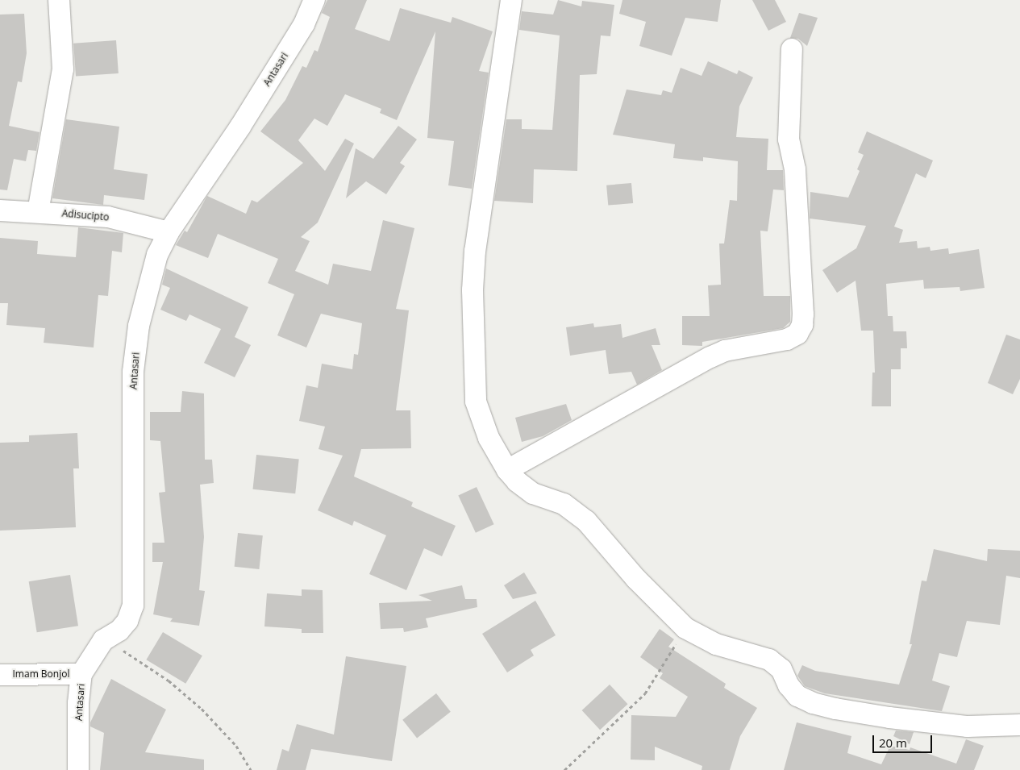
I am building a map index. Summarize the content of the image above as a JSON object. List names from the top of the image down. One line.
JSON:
{"streets":{"street":["Antasari","Adisucipto","Imam Bonjol"]},"crossings":[["Antasari","Adisucipto"],["Antasari","Imam Bonjol"]],"scale_bar":"20 m"}
